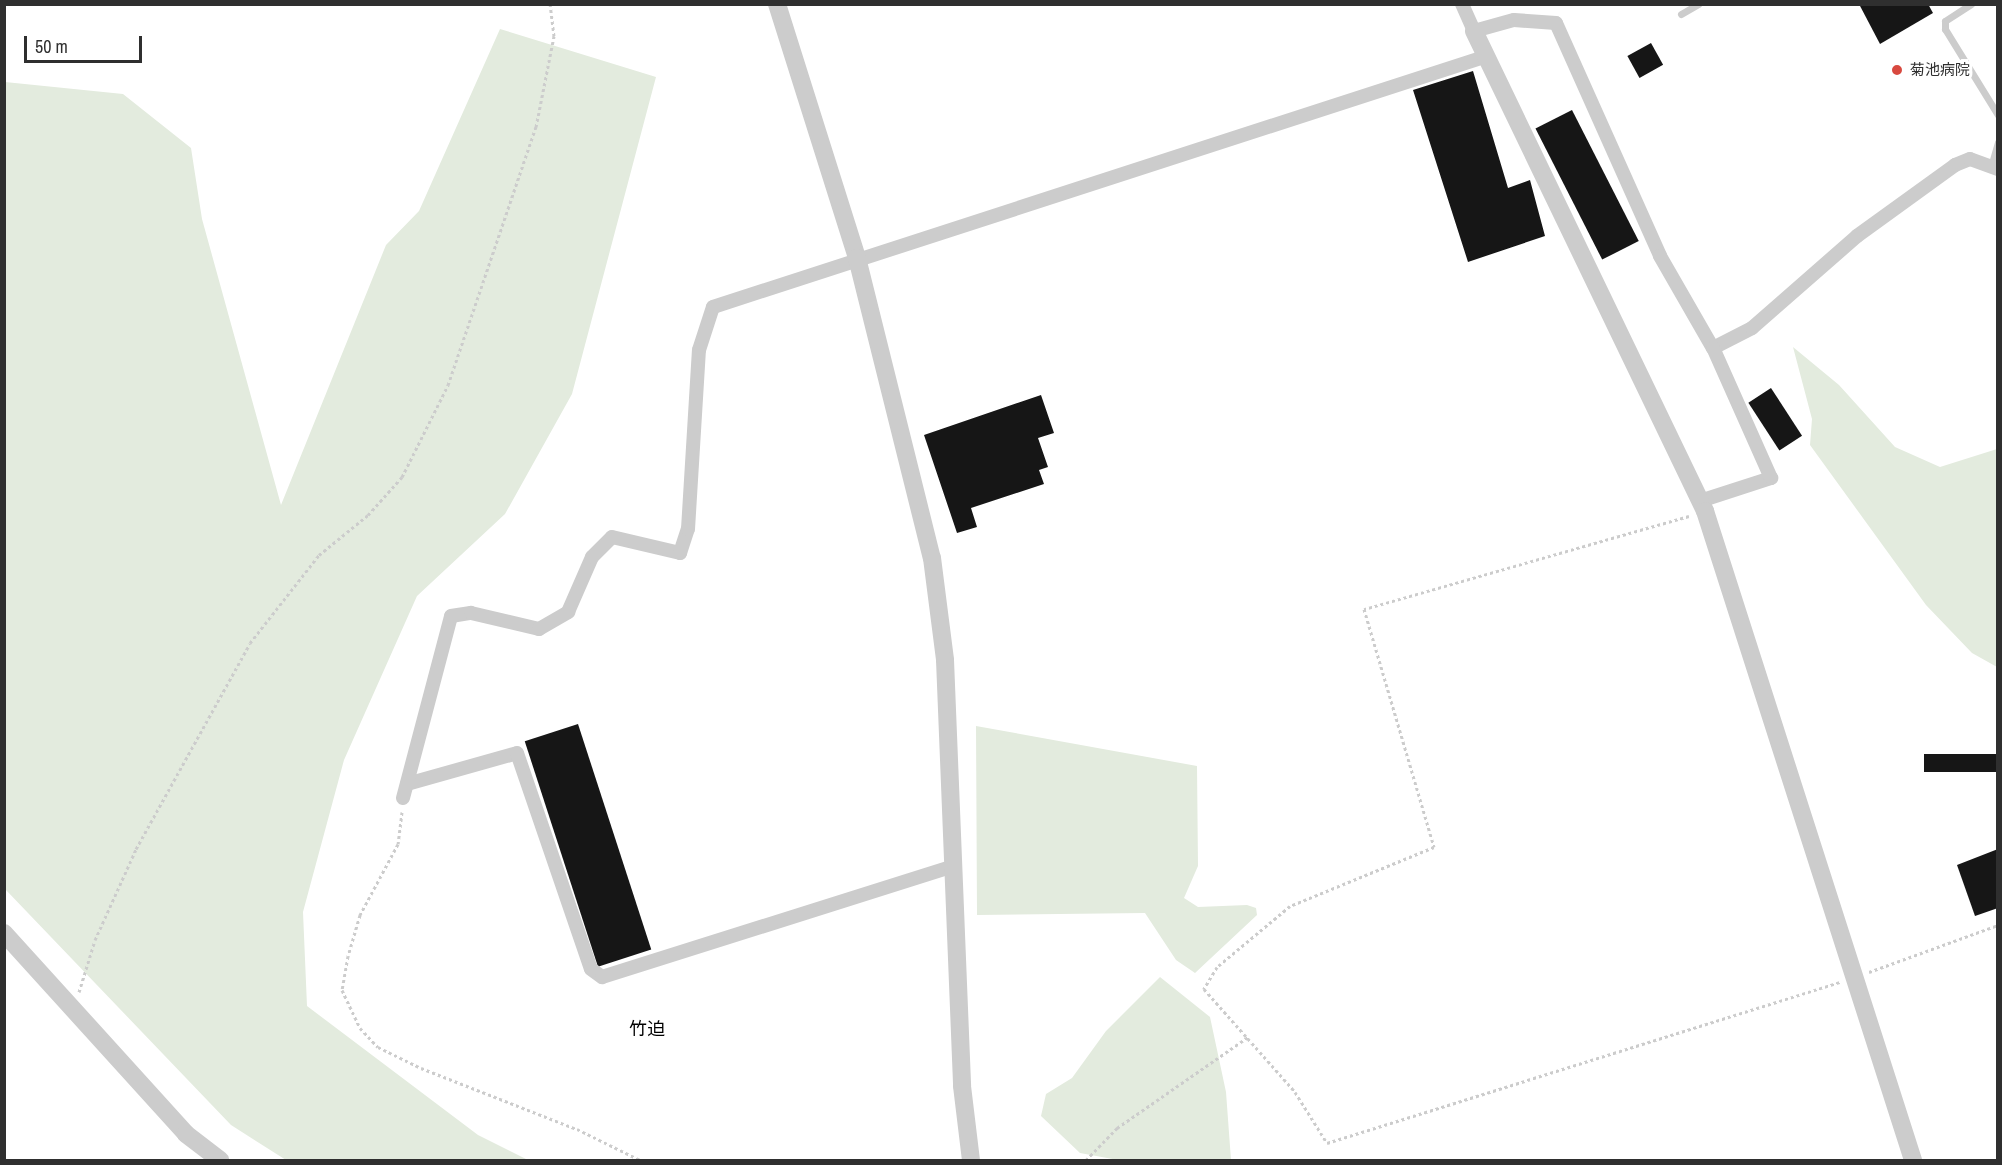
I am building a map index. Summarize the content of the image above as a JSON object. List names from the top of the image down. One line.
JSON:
{"districts":["竹迫"],"places":["菊池病院"],"scale_bar":"50 m"}
